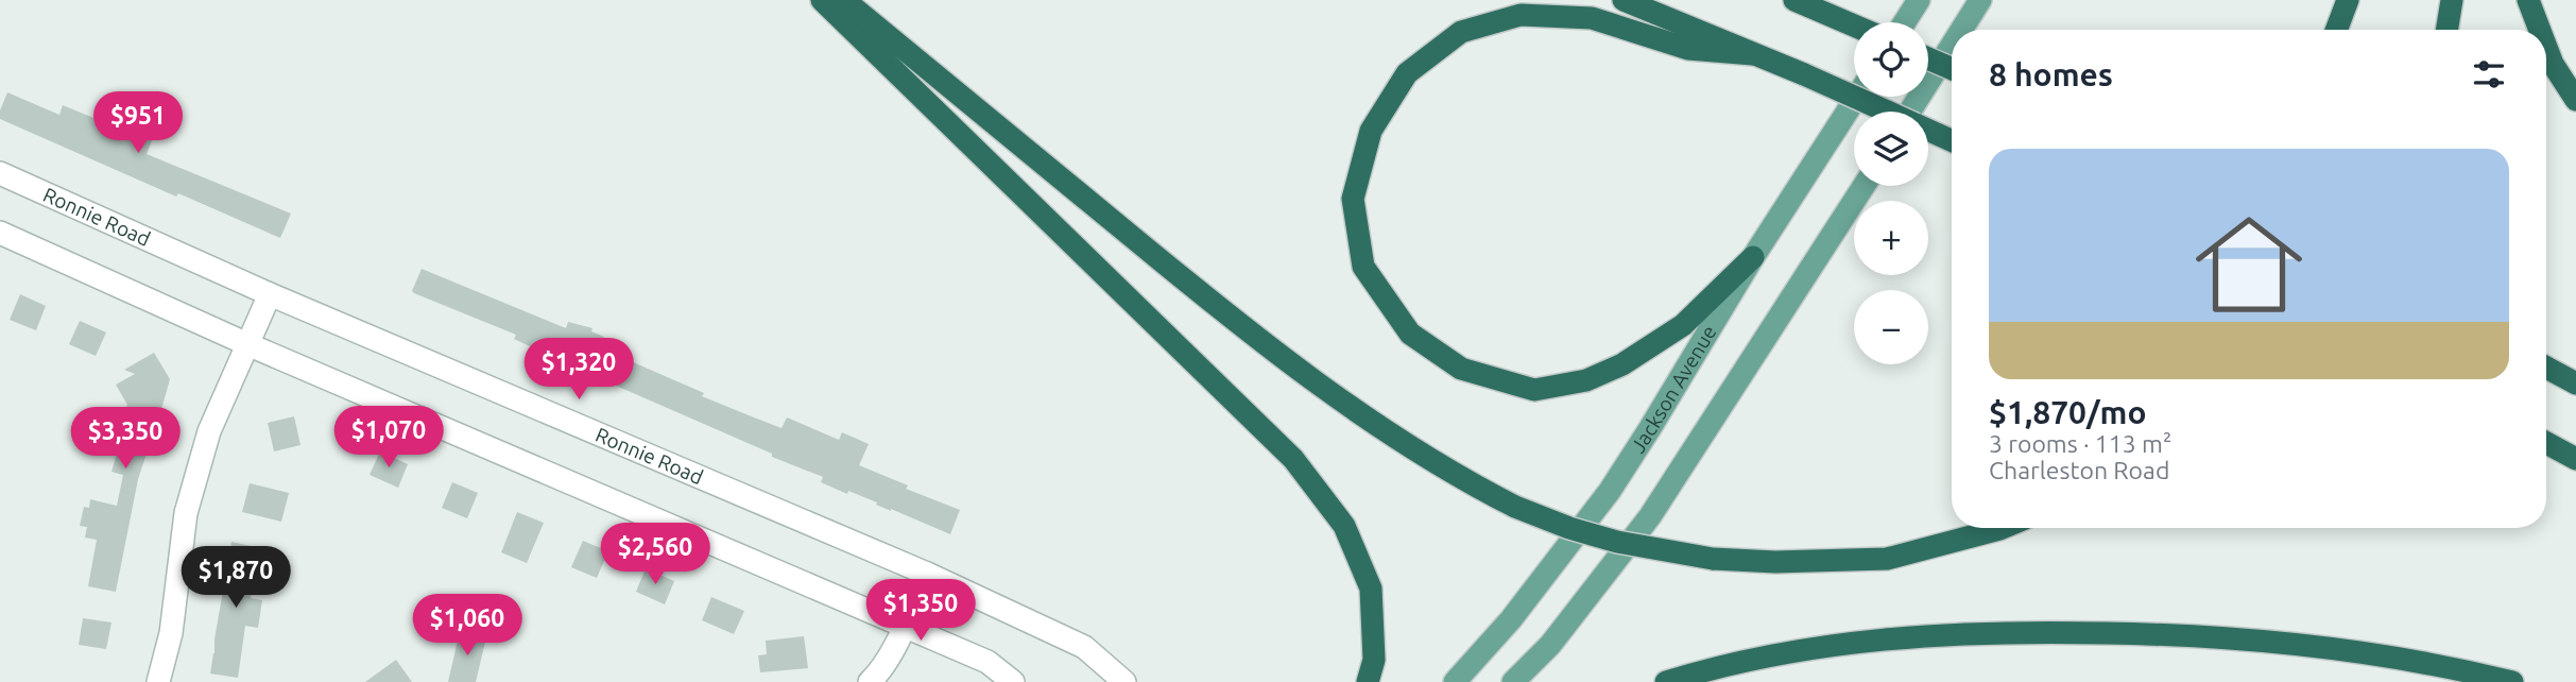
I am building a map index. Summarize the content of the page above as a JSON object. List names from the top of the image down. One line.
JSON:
{"streets":{"main road":["Jackson Avenue"],"street":["Ronnie Road"]},"page":{"map_buttons":["+","−"],"heading":"8 homes","price":["$951","$1,320","$1,070","$3,350","$2,560","$1,870","$1,350","$1,060"],"list":[{"name":"$1,870/mo","note":"3 rooms · 113 m² · Charleston Road"}]}}
